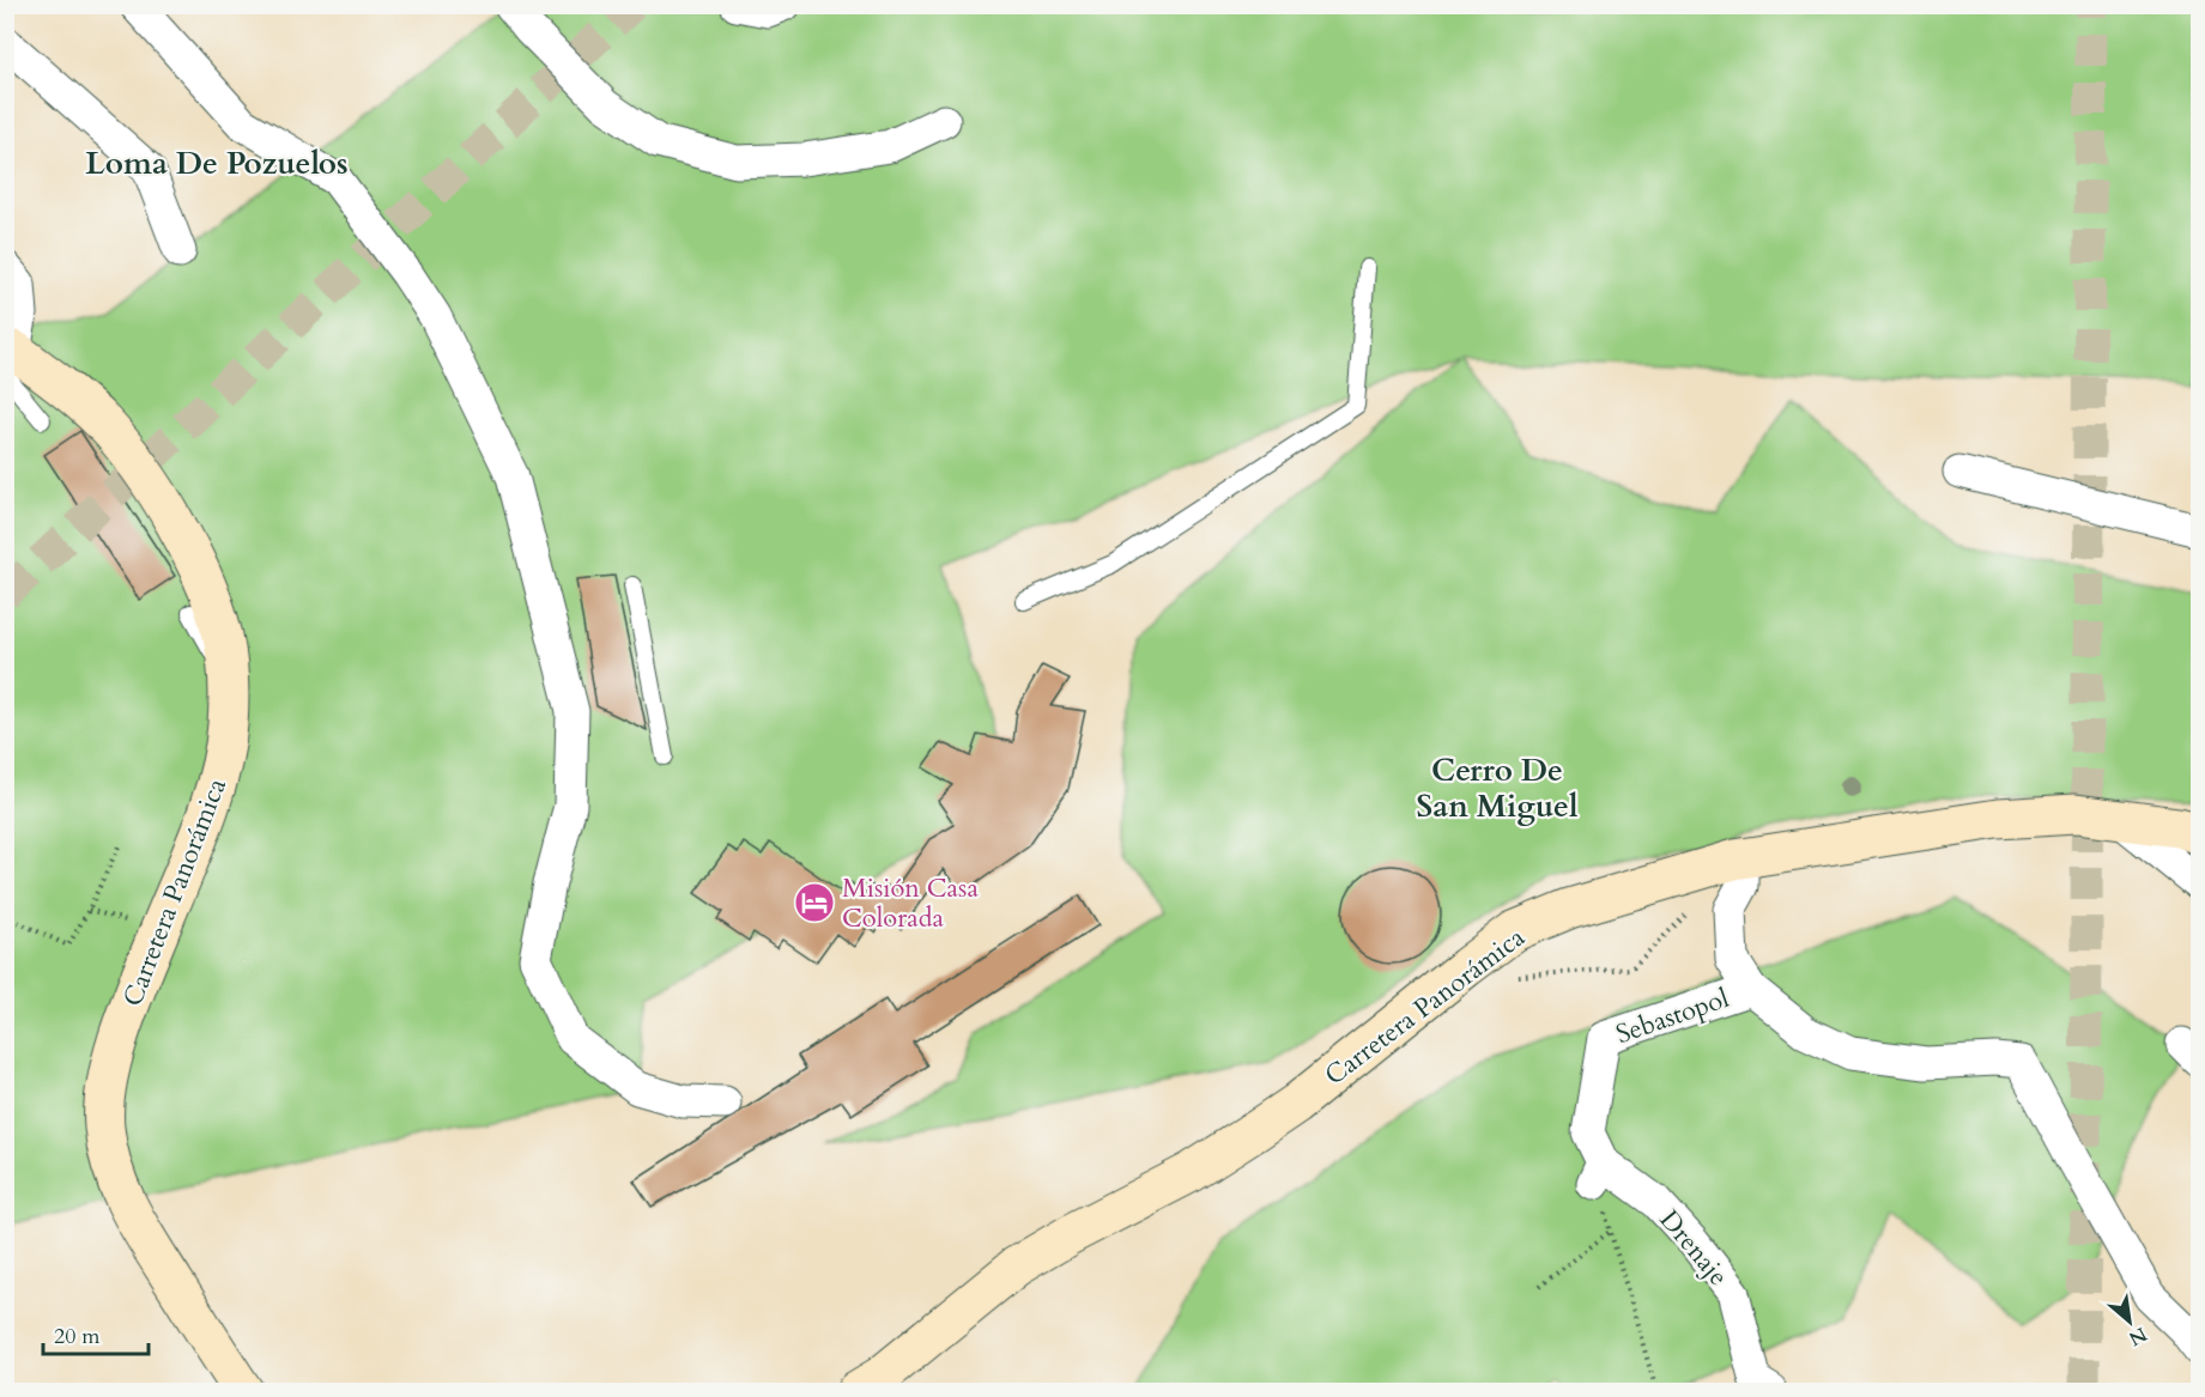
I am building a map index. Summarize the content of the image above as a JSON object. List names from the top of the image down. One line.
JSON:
{"streets":{"street":["Carretera Panorámica","Sebastopol","Drenaje"]},"crossings":[["Carretera Panorámica","Sebastopol"],["Sebastopol","Drenaje"]],"districts":["Loma De Pozuelos","Cerro De San Miguel"],"places":{"hotel":["Misión Casa Colorada"]},"scale_bar":"20 m","north":"bottom right"}
